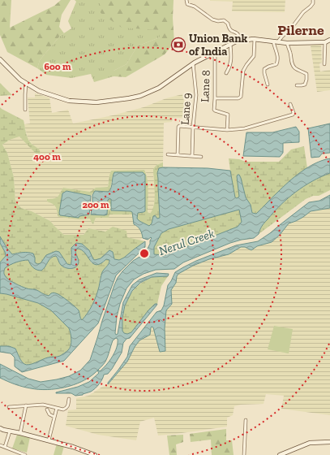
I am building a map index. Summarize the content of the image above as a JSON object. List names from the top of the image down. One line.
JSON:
{"streets":{"street":["Lane 8","Lane 9"]},"districts":["Pilerne"],"water":["Nerul Creek"],"places":{"bank":["Union Bank of India"]},"rings":["600 m","400 m","200 m"]}
